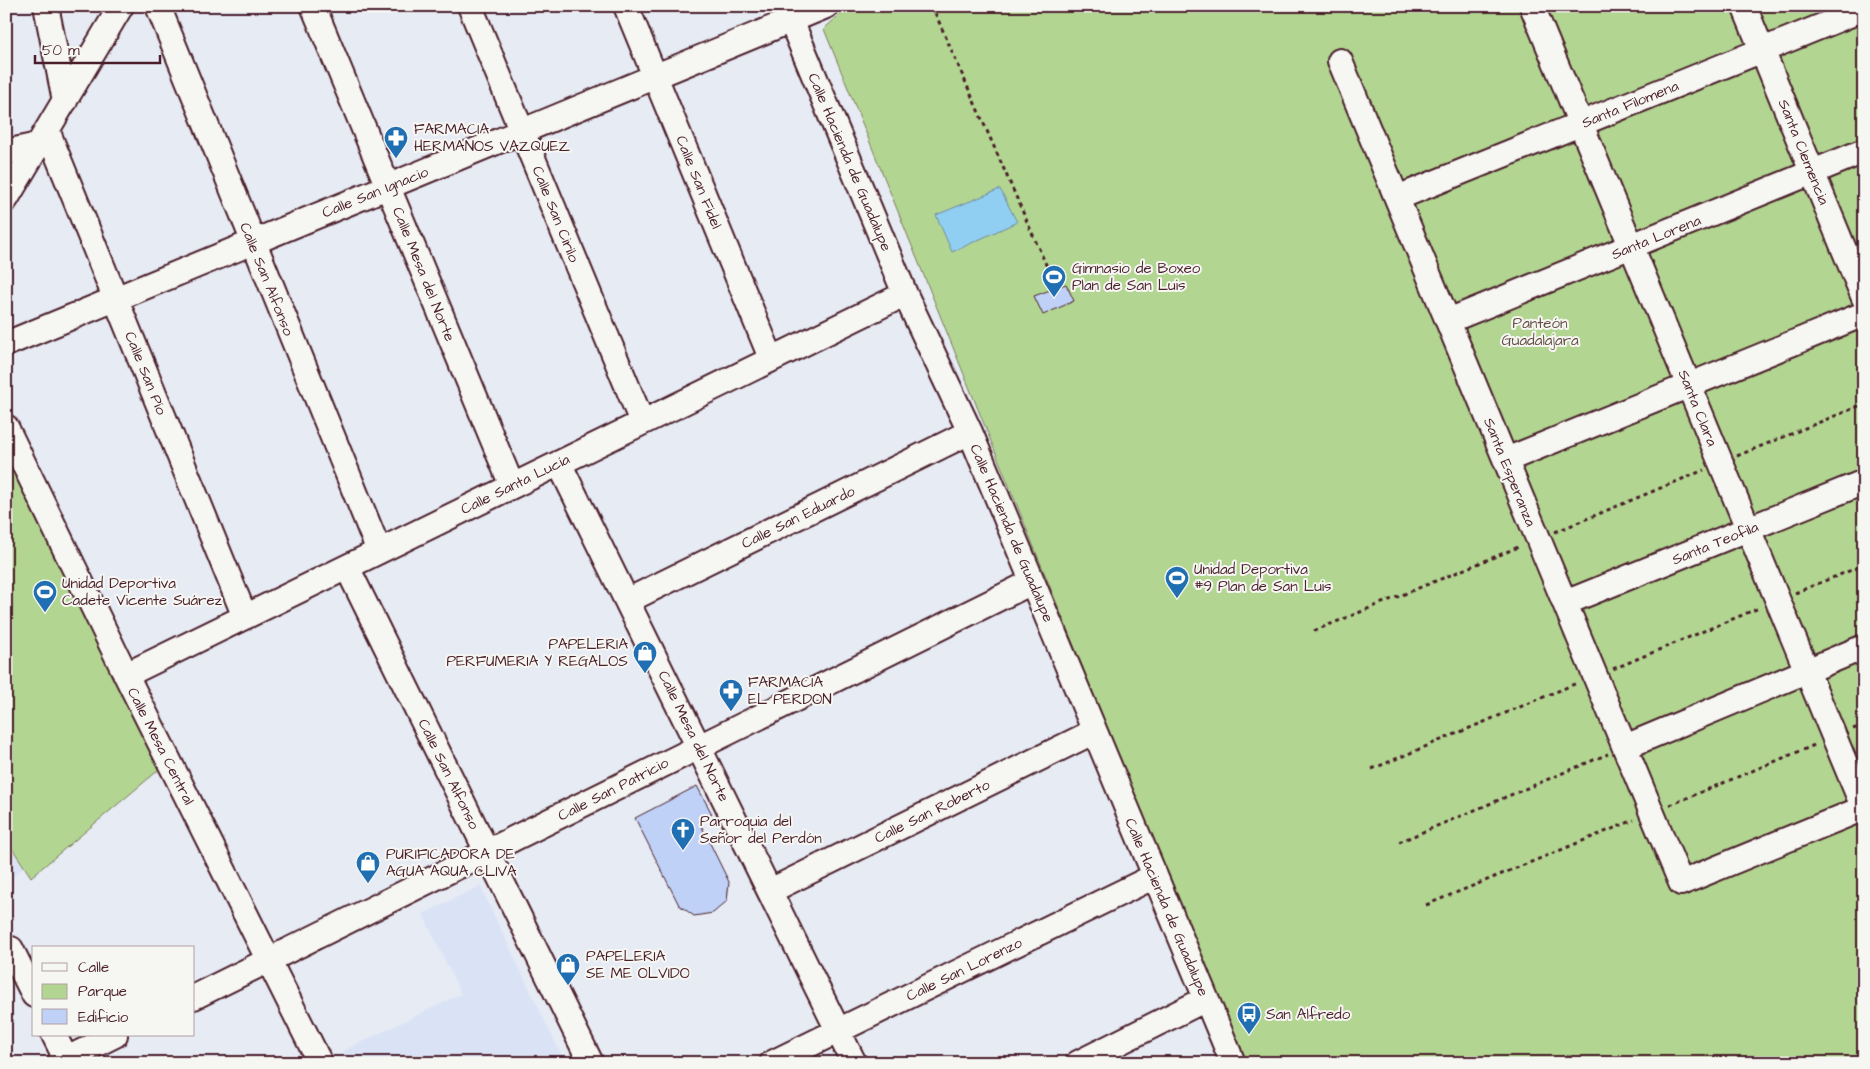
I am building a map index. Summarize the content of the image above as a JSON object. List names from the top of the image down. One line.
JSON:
{"streets":{"street":["Santa Filomena","Santa Clemencia","Calle Hacienda de Guadalupe","Calle San Fidel","Calle San Ignacio","Calle San Cirilo","Santa Lorena","Calle Mesa del Norte","Calle San Alfonso","Calle San Pío","Santa Clara","Santa Esperanza","Calle Santa Lucía","Calle San Eduardo","Santa Teofila","Calle Mesa Central","Calle San Patricio","Calle San Roberto","Calle San Lorenzo"]},"crossings":[["Santa Filomena","Santa Clemencia"],["Santa Filomena","Santa Clara"],["Santa Filomena","Santa Esperanza"],["Santa Clemencia","Santa Lorena"],["Calle Hacienda de Guadalupe","Calle San Ignacio"],["Calle Hacienda de Guadalupe","Calle Santa Lucía"],["Calle Hacienda de Guadalupe","Calle San Eduardo"],["Calle Hacienda de Guadalupe","Calle San Patricio"],["Calle Hacienda de Guadalupe","Calle San Roberto"],["Calle Hacienda de Guadalupe","Calle San Lorenzo"],["Calle San Fidel","Calle San Ignacio"],["Calle San Fidel","Calle Santa Lucía"],["Calle San Ignacio","Calle San Cirilo"],["Calle San Ignacio","Calle Mesa del Norte"],["Calle San Ignacio","Calle San Alfonso"],["Calle San Ignacio","Calle San Pío"],["Calle San Cirilo","Calle Santa Lucía"],["Santa Lorena","Santa Clara"],["Santa Lorena","Santa Esperanza"],["Calle Mesa del Norte","Calle Santa Lucía"],["Calle Mesa del Norte","Calle San Eduardo"],["Calle Mesa del Norte","Calle San Patricio"],["Calle Mesa del Norte","Calle San Roberto"],["Calle Mesa del Norte","Calle San Lorenzo"],["Calle San Alfonso","Calle Santa Lucía"],["Calle San Alfonso","Calle San Patricio"],["Calle San Pío","Calle Santa Lucía"],["Santa Clara","Santa Esperanza"],["Santa Clara","Santa Teofila"],["Santa Esperanza","Santa Teofila"],["Calle Santa Lucía","Calle Mesa Central"],["Calle Mesa Central","Calle San Patricio"]],"parks":["Panteón Guadalajara"],"places":{"pharmacy":["FARMACIA HERMANOS VAZQUEZ","FARMACIA EL PERDON"],"sports":["Gimnasio de Boxeo Plan de San Luis","Unidad Deportiva #9 Plan de San Luis","Unidad Deportiva Cadete Vicente Suárez"],"shop":["PAPELERIA PERFUMERIA Y REGALOS","PURIFICADORA DE AGUA AQUA CLIVA","PAPELERIA SE ME OLVIDO"],"church":["Parroquia del Señor del Perdón"],"bus stop":["San Alfredo"]},"legend":["Calle","Parque","Edificio"],"scale_bar":"50 m"}
